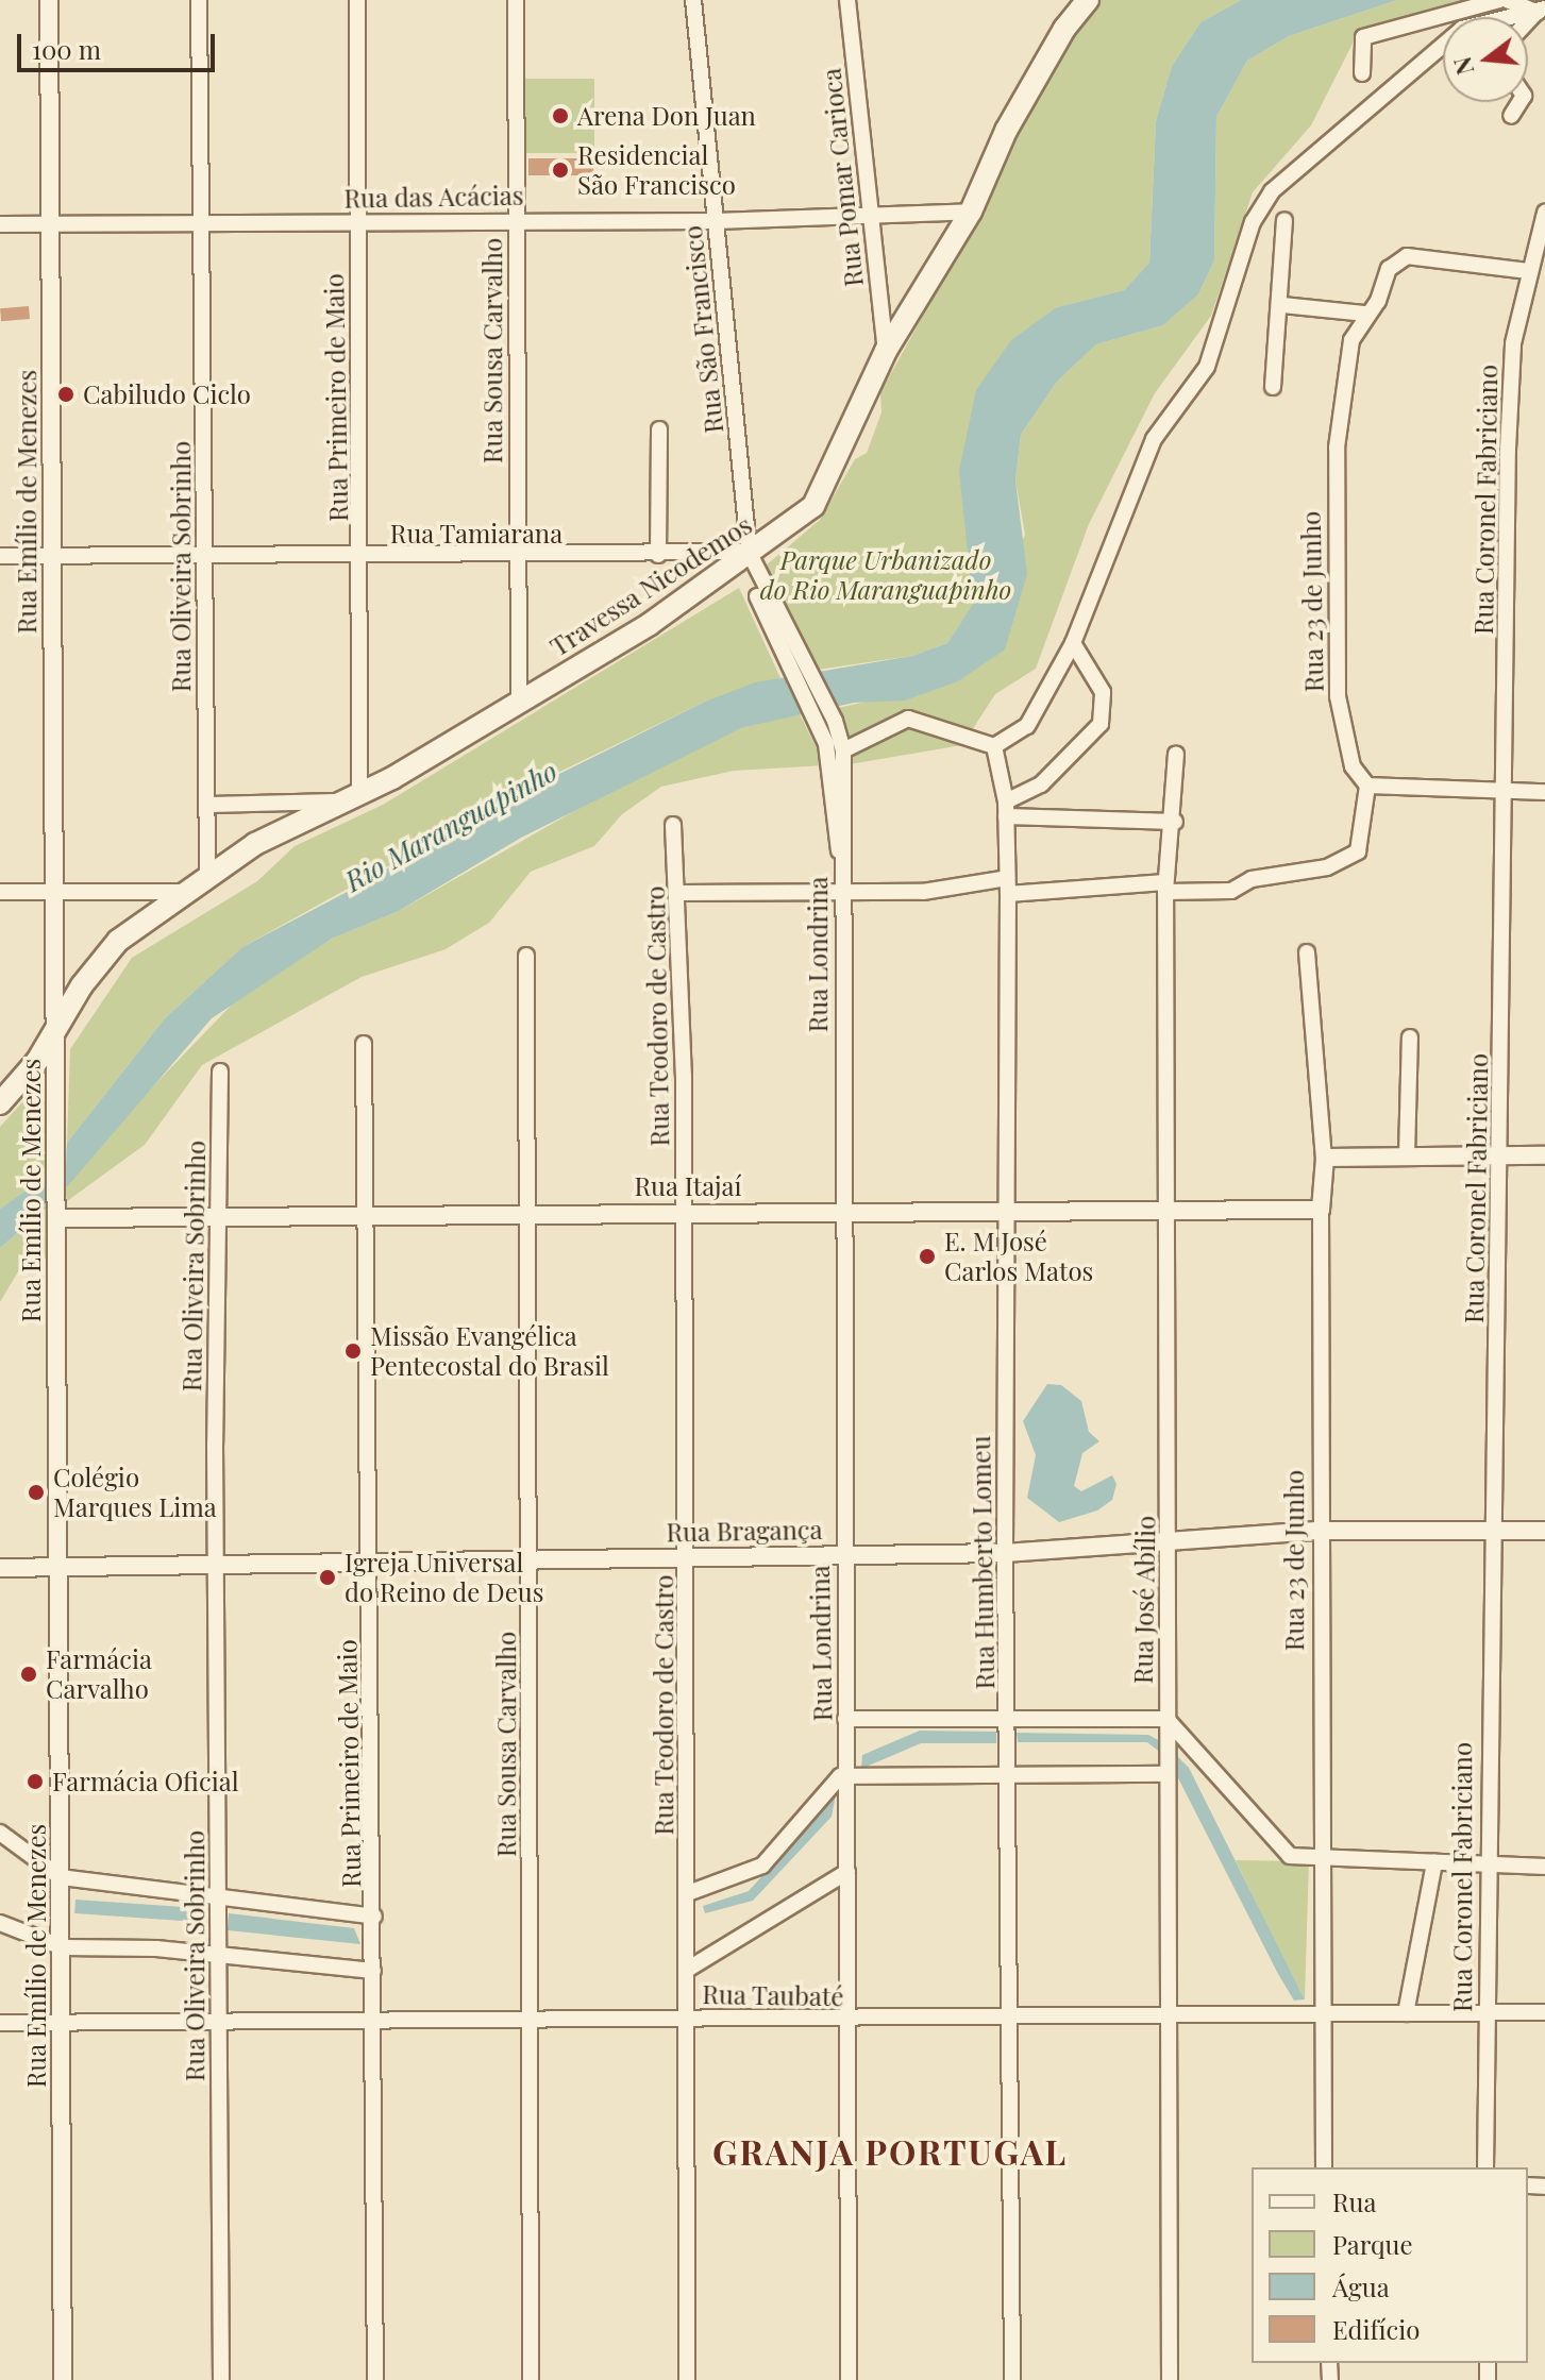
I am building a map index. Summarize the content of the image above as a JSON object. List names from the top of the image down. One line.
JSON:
{"streets":{"main road":["Travessa Nicodemos"],"street":["Rua Pomar Carioca","Rua das Acácias","Rua São Francisco","Rua Sousa Carvalho","Rua Primeiro de Maio","Rua Coronel Fabriciano","Rua Emílio de Menezes","Rua Tamiarana","Rua Oliveira Sobrinho","Rua 23 de Junho","Rua Londrina","Rua Teodoro de Castro","Rua Itajaí","Rua Bragança","Rua Humberto Lomeu","Rua José Abílio","Rua Taubaté"]},"crossings":[["Rua Pomar Carioca","Rua das Acácias"],["Rua Pomar Carioca","Travessa Nicodemos"],["Rua das Acácias","Rua São Francisco"],["Rua das Acácias","Rua Sousa Carvalho"],["Rua das Acácias","Rua Primeiro de Maio"],["Rua das Acácias","Rua Emílio de Menezes"],["Rua das Acácias","Rua Oliveira Sobrinho"],["Rua das Acácias","Travessa Nicodemos"],["Rua São Francisco","Rua Tamiarana"],["Rua São Francisco","Travessa Nicodemos"],["Rua São Francisco","Rua Londrina"],["Rua Sousa Carvalho","Rua Tamiarana"],["Rua Sousa Carvalho","Travessa Nicodemos"],["Rua Sousa Carvalho","Rua Itajaí"],["Rua Sousa Carvalho","Rua Bragança"],["Rua Sousa Carvalho","Rua Taubaté"],["Rua Primeiro de Maio","Rua Tamiarana"],["Rua Primeiro de Maio","Travessa Nicodemos"],["Rua Primeiro de Maio","Rua Itajaí"],["Rua Primeiro de Maio","Rua Bragança"],["Rua Primeiro de Maio","Rua Taubaté"],["Rua Coronel Fabriciano","Rua 23 de Junho"],["Rua Coronel Fabriciano","Rua Bragança"],["Rua Coronel Fabriciano","Rua Taubaté"],["Rua Emílio de Menezes","Rua Tamiarana"],["Rua Emílio de Menezes","Travessa Nicodemos"],["Rua Emílio de Menezes","Rua Itajaí"],["Rua Emílio de Menezes","Rua Bragança"],["Rua Emílio de Menezes","Rua Taubaté"],["Rua Tamiarana","Rua Oliveira Sobrinho"],["Rua Tamiarana","Travessa Nicodemos"],["Rua Oliveira Sobrinho","Travessa Nicodemos"],["Rua Oliveira Sobrinho","Rua Itajaí"],["Rua Oliveira Sobrinho","Rua Bragança"],["Rua Oliveira Sobrinho","Rua Taubaté"],["Rua 23 de Junho","Rua Itajaí"],["Rua 23 de Junho","Rua Bragança"],["Rua 23 de Junho","Rua Taubaté"],["Rua Londrina","Rua Itajaí"],["Rua Londrina","Rua Bragança"],["Rua Londrina","Rua Taubaté"],["Rua Teodoro de Castro","Rua Itajaí"],["Rua Teodoro de Castro","Rua Bragança"],["Rua Teodoro de Castro","Rua Taubaté"],["Rua Itajaí","Rua Humberto Lomeu"],["Rua Itajaí","Rua José Abílio"],["Rua Bragança","Rua Humberto Lomeu"],["Rua Bragança","Rua José Abílio"],["Rua Humberto Lomeu","Rua Taubaté"],["Rua José Abílio","Rua Taubaté"]],"districts":["GRANJA PORTUGAL"],"water":["Rio Maranguapinho"],"parks":["Parque Urbanizado do Rio Maranguapinho"],"places":["Arena Don Juan","Residencial São Francisco","Cabiludo Ciclo","E. M José Carlos Matos","Missão Evangélica Pentecostal do Brasil","Colégio Marques Lima","Igreja Universal do Reino de Deus","Farmácia Carvalho","Farmácia Oficial"],"legend":["Rua","Parque","Água","Edifício"],"scale_bar":"100 m","north":"left"}
